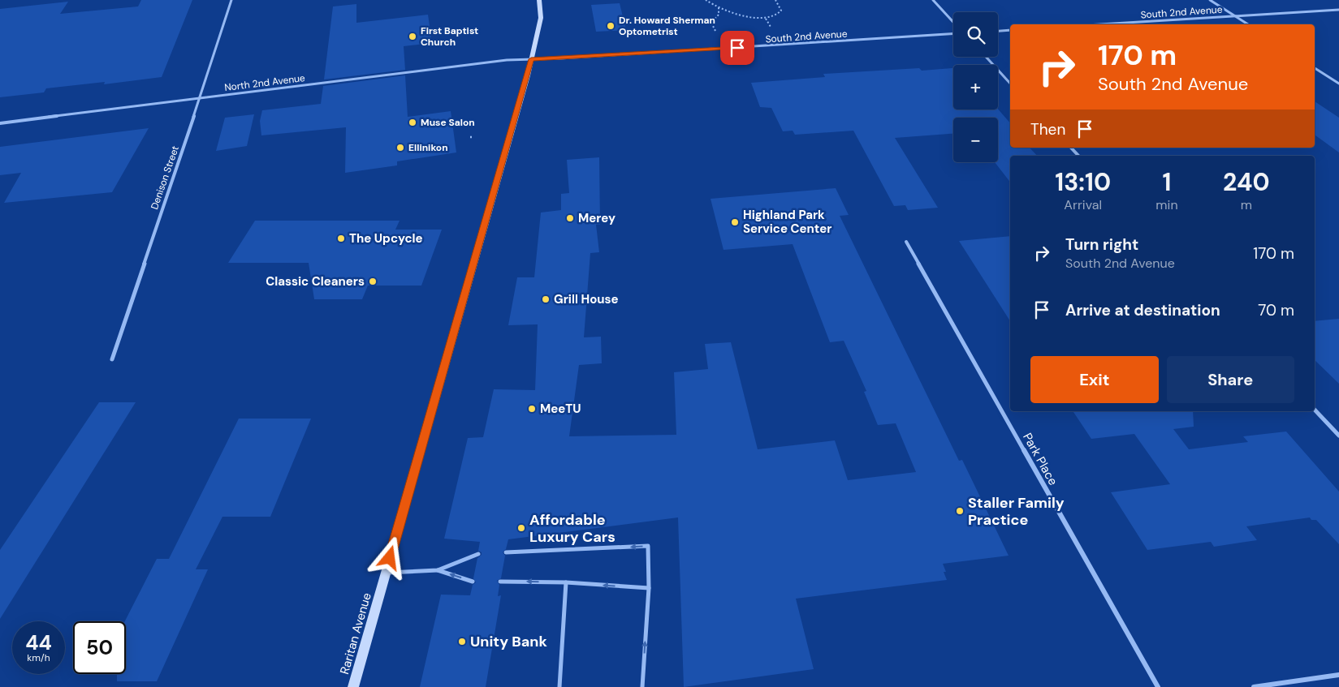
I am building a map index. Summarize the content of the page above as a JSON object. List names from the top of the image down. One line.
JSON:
{"streets":{"main road":["Raritan Avenue"],"street":["South 2nd Avenue","North 2nd Avenue","Denison Street","Park Place"]},"crossings":[["South 2nd Avenue","North 2nd Avenue"],["South 2nd Avenue","Raritan Avenue"],["North 2nd Avenue","Denison Street"],["North 2nd Avenue","Raritan Avenue"]],"places":["Dr. Howard Sherman Optometrist","First Baptist Church","Muse Salon","Ellinikon","Merey","Highland Park Service Center","The Upcycle","Classic Cleaners","Grill House","MeeTU","Staller Family Practice","Affordable Luxury Cars","Unity Bank"],"page":{"map_buttons":["+","−"],"turn":["170 m","South 2nd Avenue"],"then":"Then","eta":["13:10","Arrival","1","min","240","m"],"list":[{"name":"Turn right","note":"South 2nd Avenue","value":"170 m"},{"name":"Arrive at destination","value":"70 m"}],"buttons":["Exit","Share"],"speed":"44 km/h","limit":"50"}}
